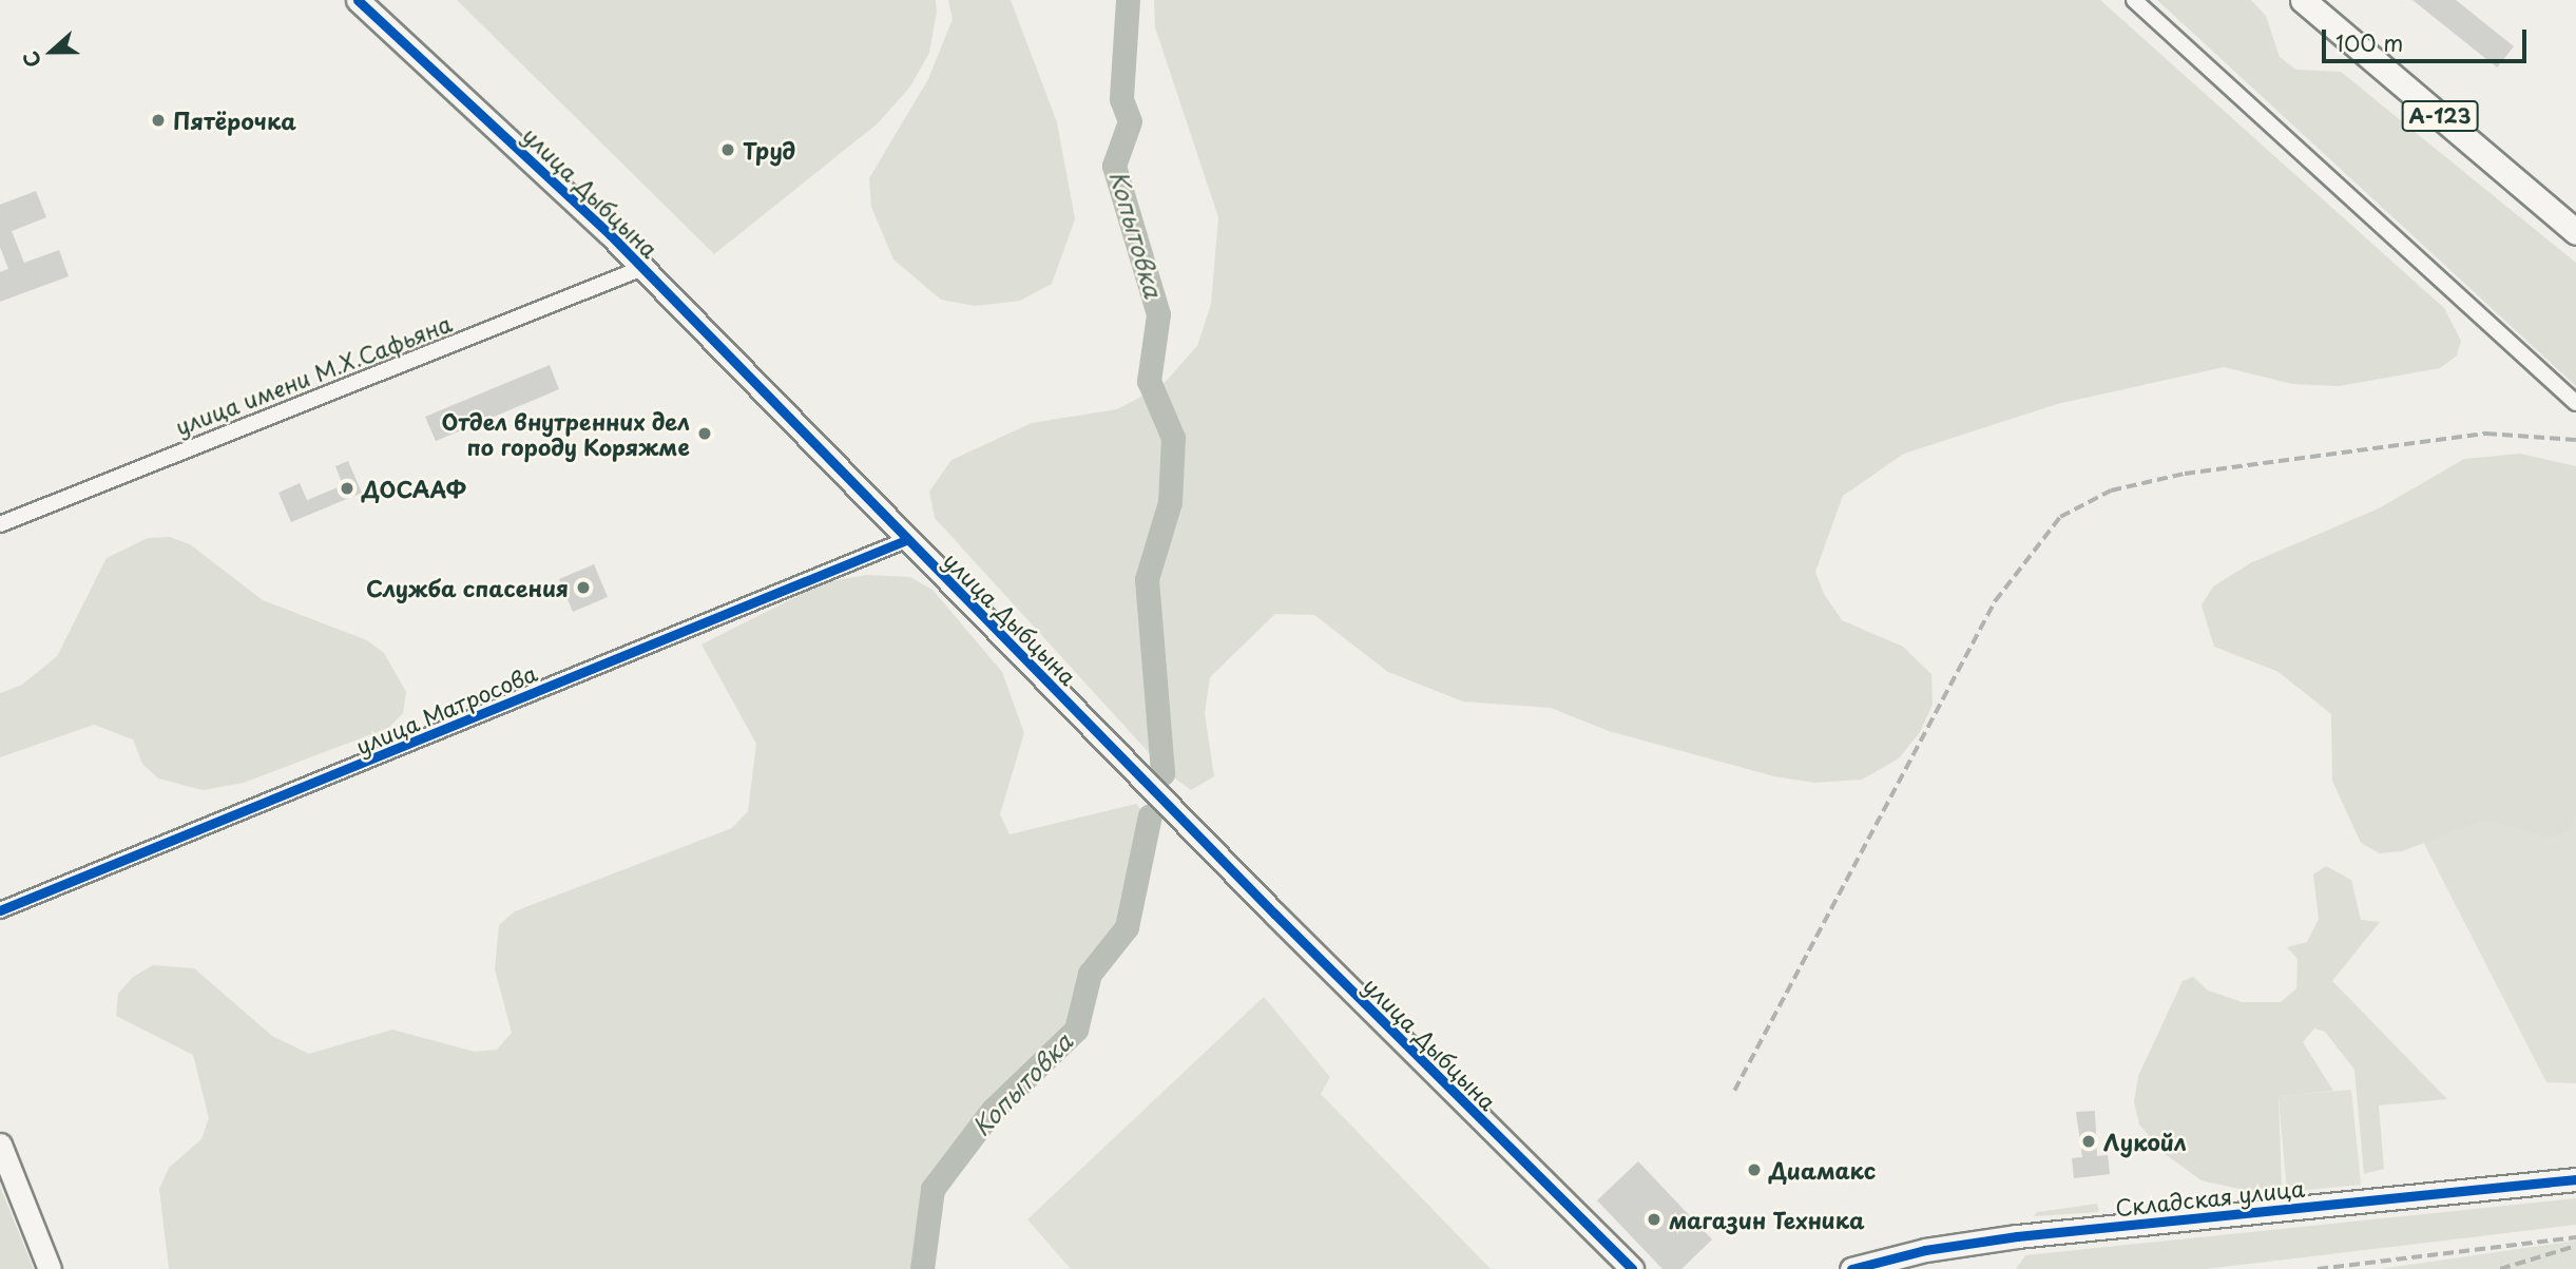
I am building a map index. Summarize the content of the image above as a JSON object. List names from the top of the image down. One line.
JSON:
{"streets":{"main road":["А-123"],"street":["улица Дыбцына","улица имени М.Х.Сафьяна","улица Матросова","Складская улица"]},"crossings":[["улица Дыбцына","улица имени М.Х.Сафьяна"],["улица Дыбцына","улица Матросова"]],"water":["Копытовка"],"places":["Пятёрочка","Труд","Отдел внутренних дел по городу Коряжме","ДОСААФ","Служба спасения","Лукойл","Диамакс","магазин Техника"],"scale_bar":"100 m","north":"left"}
